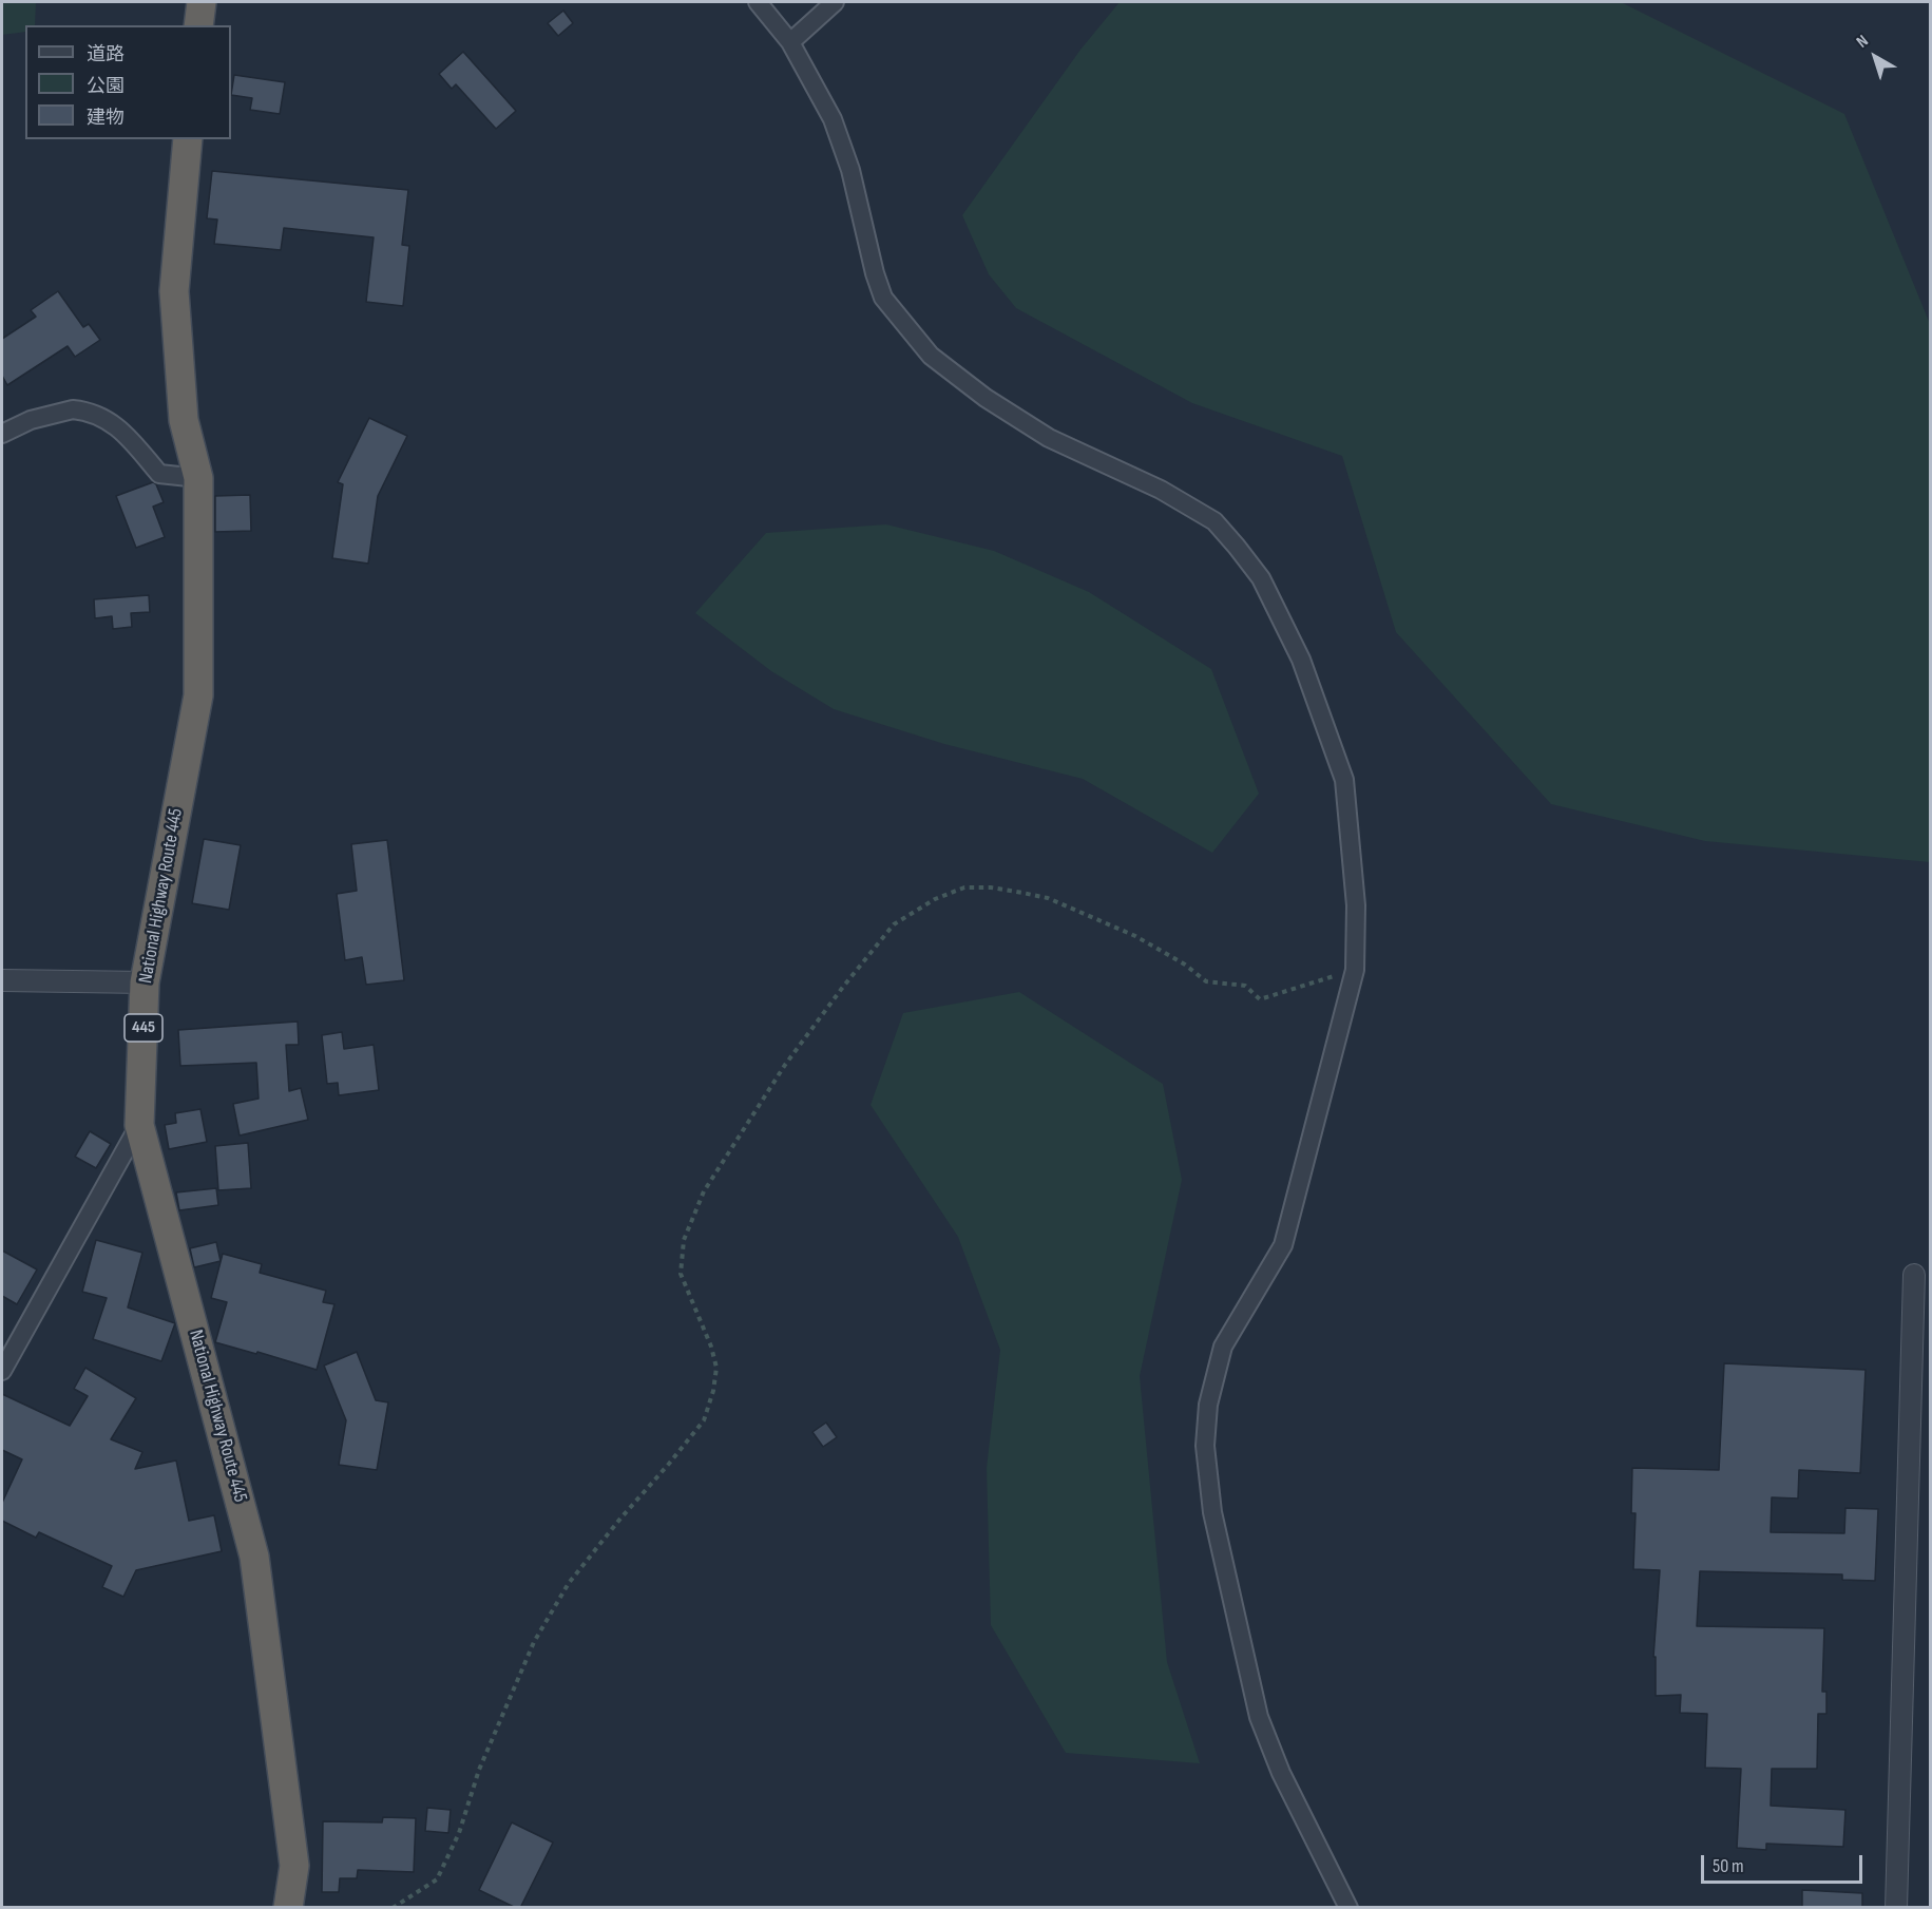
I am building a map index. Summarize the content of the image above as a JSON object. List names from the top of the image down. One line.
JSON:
{"streets":{"highway":["National Highway Route 445","445"]},"legend":["道路","公園","建物"],"scale_bar":"50 m","north":"top left"}
